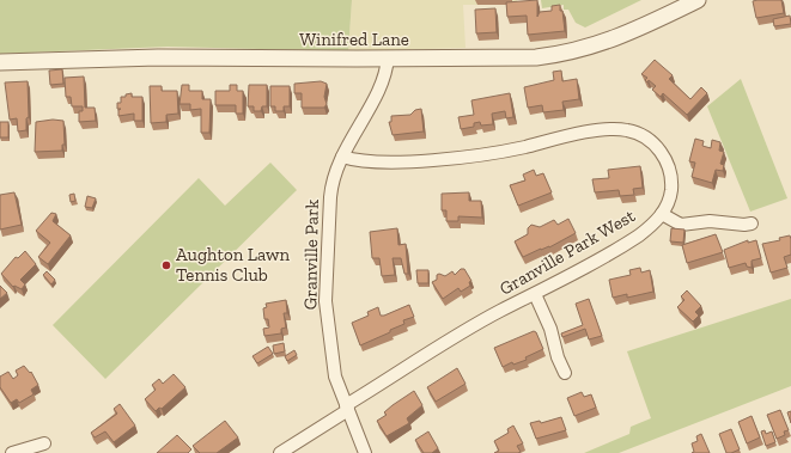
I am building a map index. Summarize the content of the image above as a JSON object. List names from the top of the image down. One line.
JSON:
{"streets":{"street":["Winifred Lane","Granville Park West","Granville Park"]},"crossings":[["Winifred Lane","Granville Park"],["Granville Park West","Granville Park"]],"places":["Aughton Lawn Tennis Club"]}
